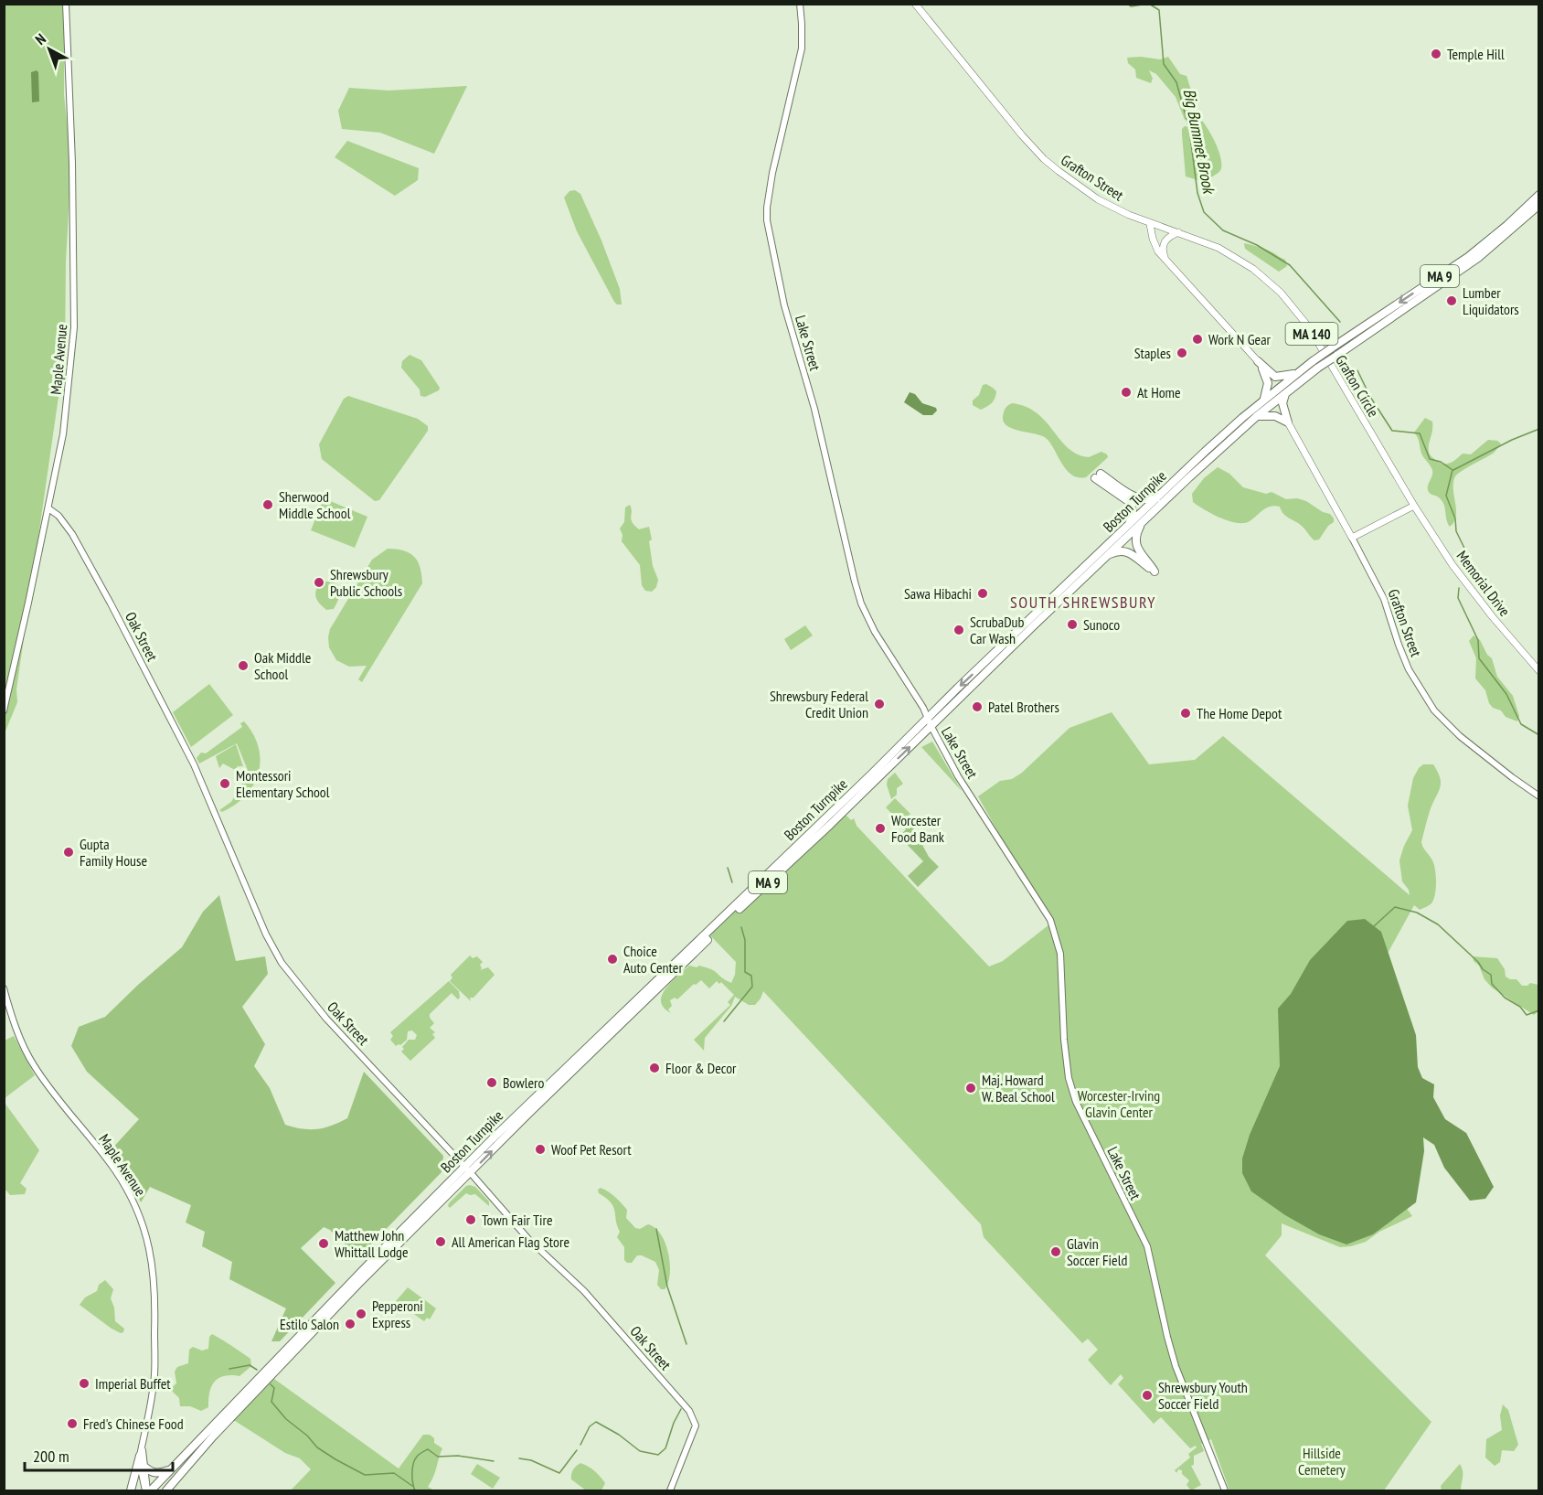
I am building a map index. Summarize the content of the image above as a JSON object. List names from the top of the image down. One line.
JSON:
{"streets":{"highway":["MA 9","Boston Turnpike"],"main road":["Grafton Street","MA 140","Grafton Circle","Memorial Drive"],"street":["Lake Street","Maple Avenue","Oak Street"]},"crossings":[["Grafton Street","Grafton Circle"],["Lake Street","Boston Turnpike"],["Maple Avenue","Boston Turnpike"],["Maple Avenue","Oak Street"],["Grafton Circle","Memorial Drive"],["Boston Turnpike","Oak Street"]],"districts":["SOUTH SHREWSBURY"],"water":["Big Bummet Brook"],"parks":["Worcester-Irving Glavin Center","Hillside Cemetery"],"places":["Temple Hill","Lumber Liquidators","Work N Gear","Staples","At Home","Sherwood Middle School","Shrewsbury Public Schools","Sawa Hibachi","Sunoco","ScrubaDub Car Wash","Oak Middle School","Shrewsbury Federal Credit Union","Patel Brothers","The Home Depot","Montessori Elementary School","Worcester Food Bank","Gupta Family House","Choice Auto Center","Floor & Decor","Bowlero","Maj. Howard W. Beal School","Woof Pet Resort","Town Fair Tire","All American Flag Store","Matthew John Whittall Lodge","Glavin Soccer Field","Pepperoni Express","Estilo Salon","Imperial Buffet","Shrewsbury Youth Soccer Field","Fred's Chinese Food"],"scale_bar":"200 m","north":"top left"}
